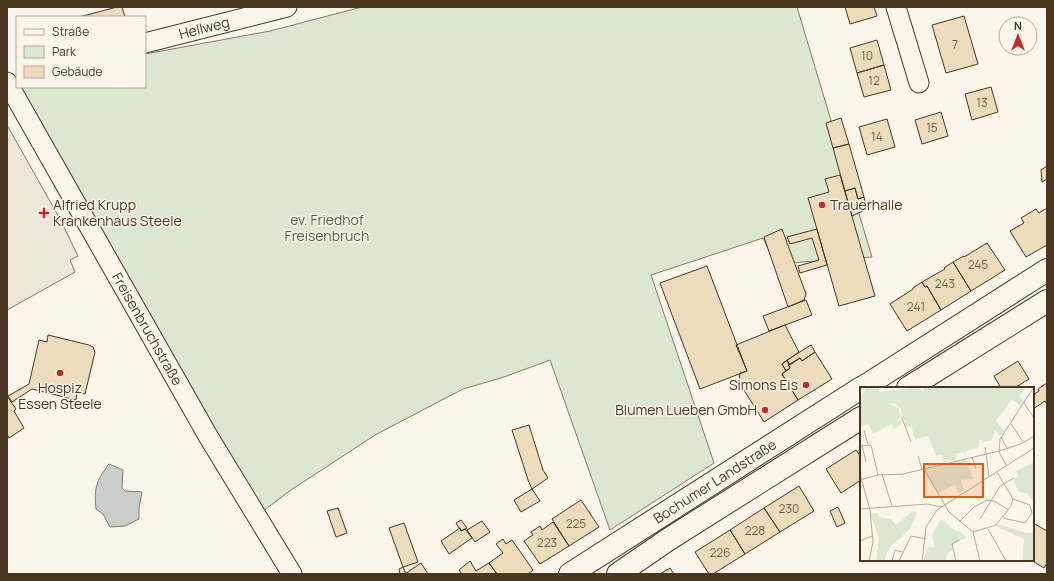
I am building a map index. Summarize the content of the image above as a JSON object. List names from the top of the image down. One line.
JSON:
{"streets":{"main road":["Bochumer Landstraße"],"street":["Hellweg","Freisenbruchstraße"]},"parks":["ev. Friedhof Freisenbruch"],"places":{"other":["Trauerhalle","Hospiz Essen Steele","Simons Eis","Blumen Lueben GmbH"],"health":["Alfried Krupp Krankenhaus Steele"]},"house_numbers":["7","10","12","13","15","14","245","243","241","230","225","228","223","226"],"legend":["Straße","Park","Gebäude"],"north":"top"}
